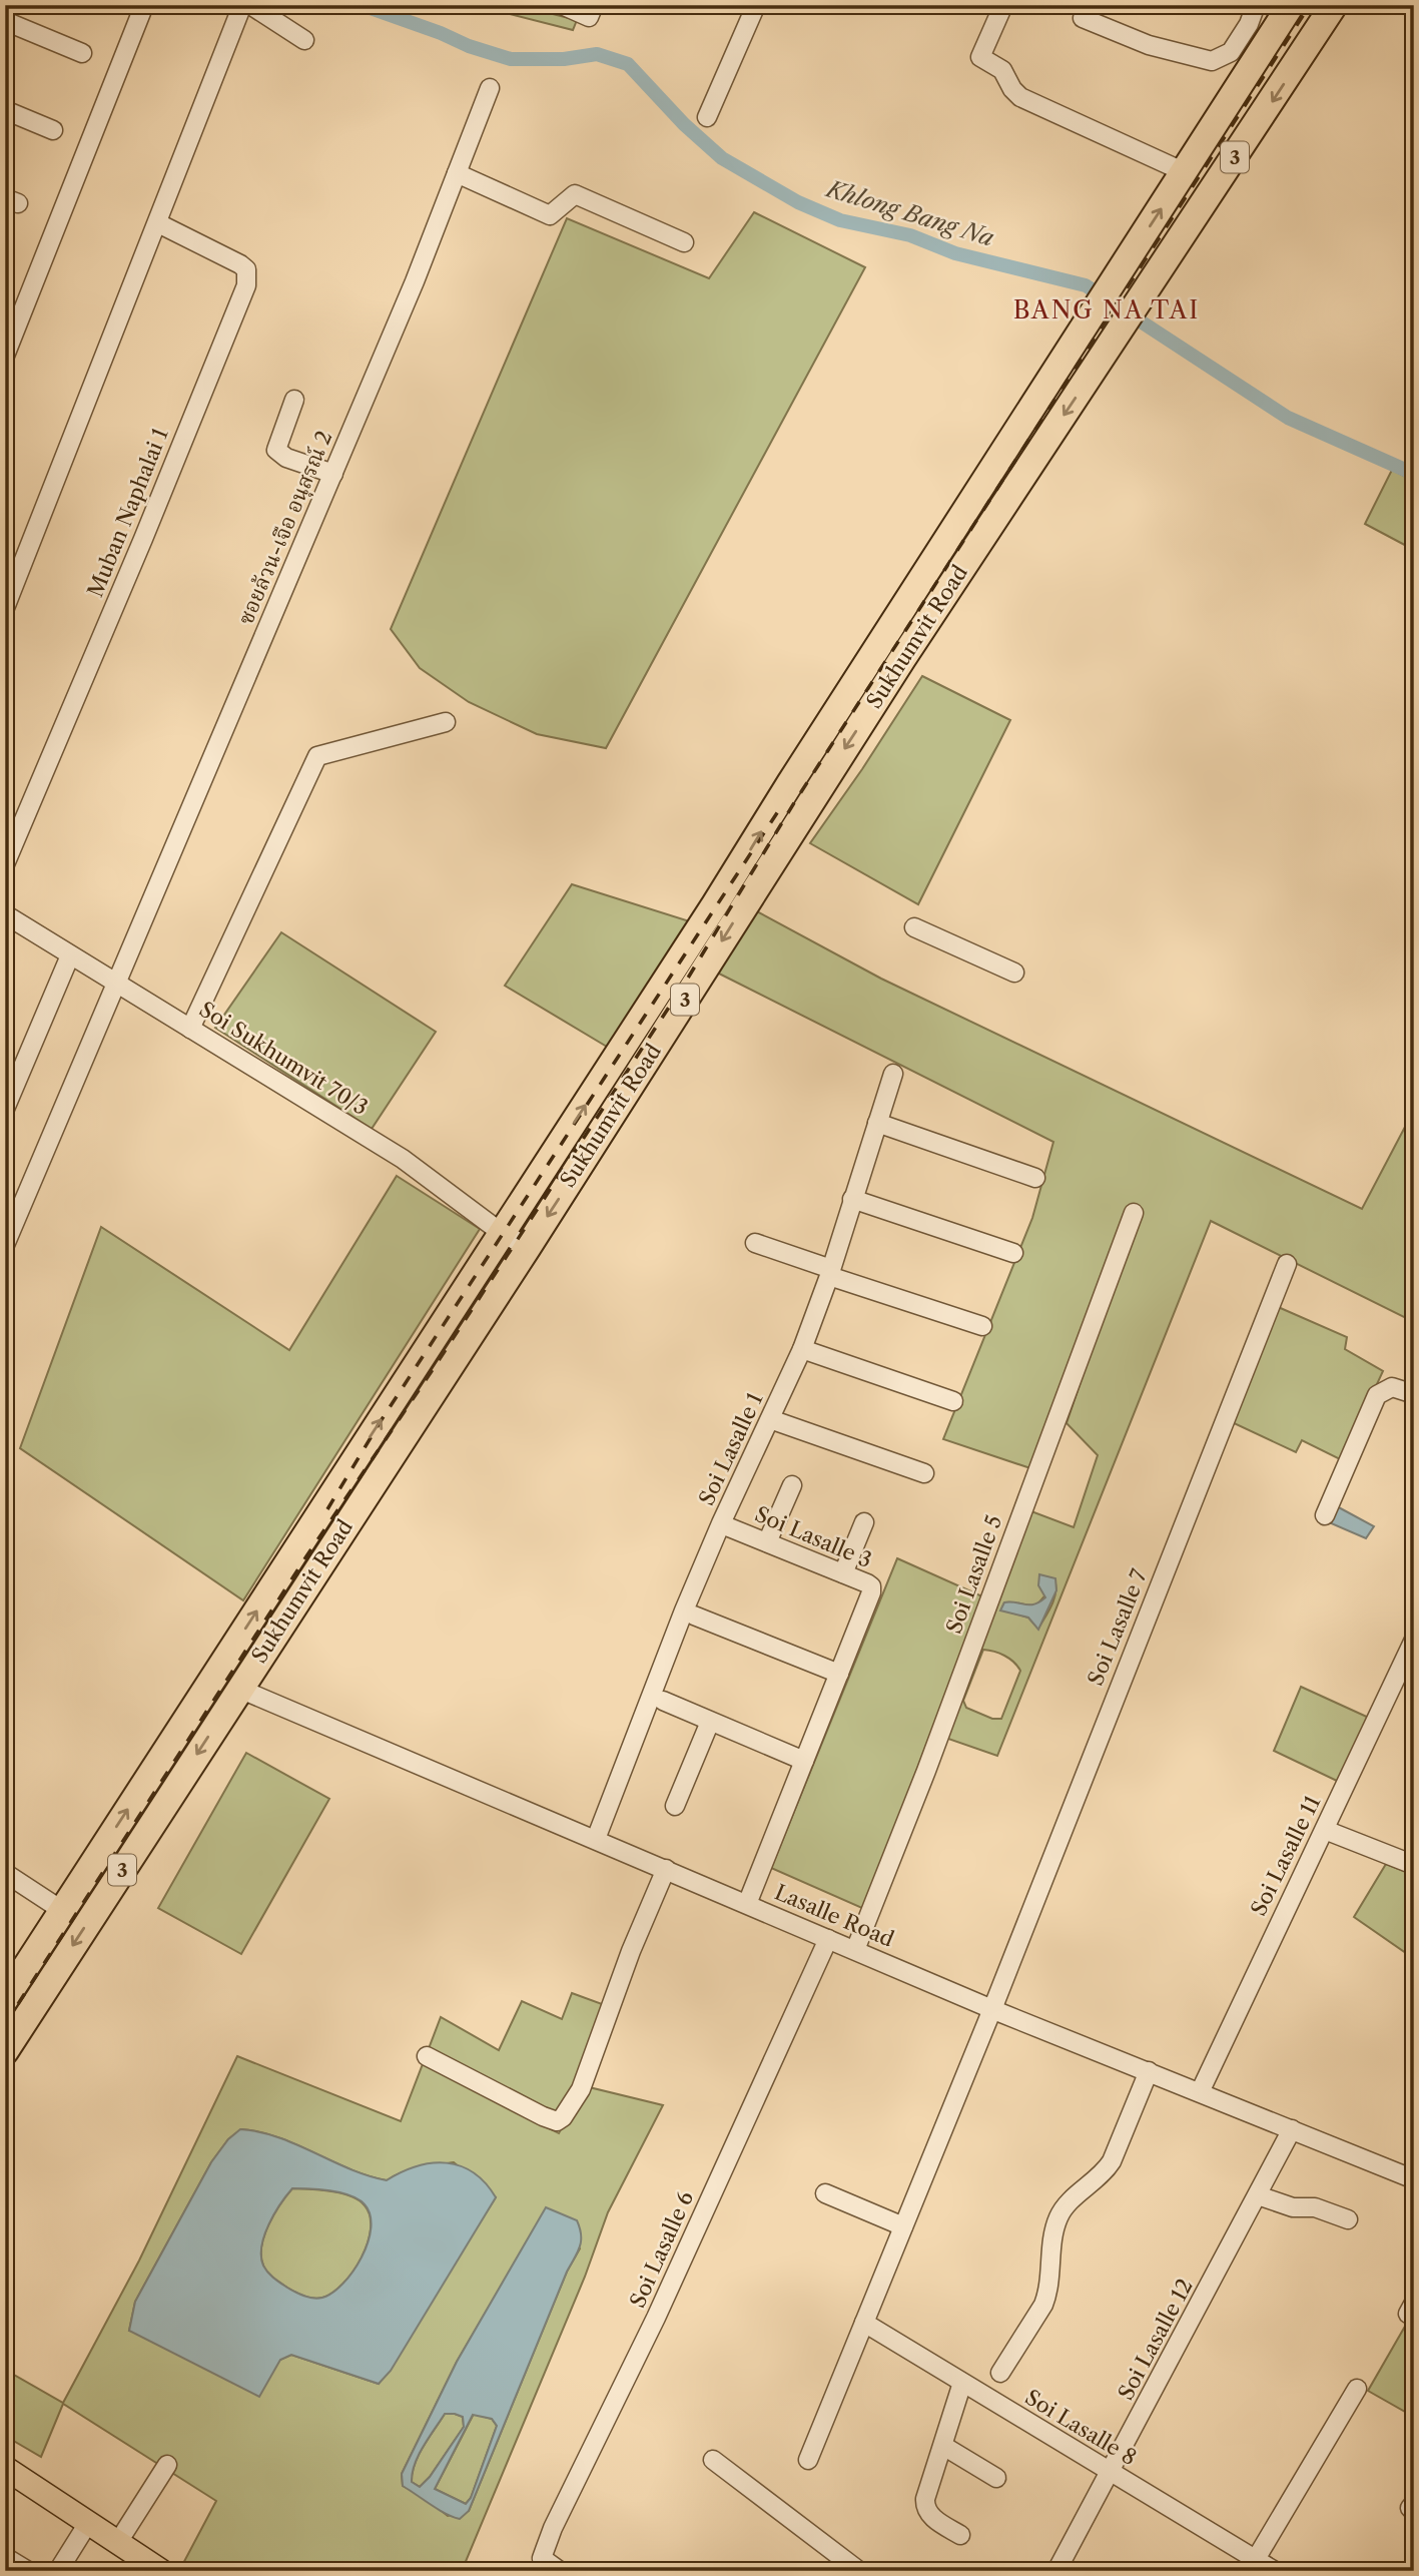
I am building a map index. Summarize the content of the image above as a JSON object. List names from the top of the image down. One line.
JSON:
{"streets":{"highway":["3","Sukhumvit Road"],"street":["Muban Naphalai 1","ซอยล้วน-เจือ อนุสรณ์ 2","Soi Sukhumvit 70/3","Soi Lasalle 1","Soi Lasalle 3","Soi Lasalle 5","Soi Lasalle 7","Soi Lasalle 11","Lasalle Road","Soi Lasalle 6","Soi Lasalle 12","Soi Lasalle 8"]},"crossings":[["ซอยล้วน-เจือ อนุสรณ์ 2","Soi Sukhumvit 70/3"],["Sukhumvit Road","Soi Sukhumvit 70/3"],["Sukhumvit Road","Lasalle Road"],["Soi Lasalle 1","Lasalle Road"],["Soi Lasalle 3","Lasalle Road"],["Soi Lasalle 5","Lasalle Road"],["Soi Lasalle 7","Lasalle Road"],["Soi Lasalle 11","Lasalle Road"],["Lasalle Road","Soi Lasalle 6"],["Lasalle Road","Soi Lasalle 12"],["Soi Lasalle 12","Soi Lasalle 8"]],"districts":["BANG NA TAI"],"water":["Khlong Bang Na"]}
